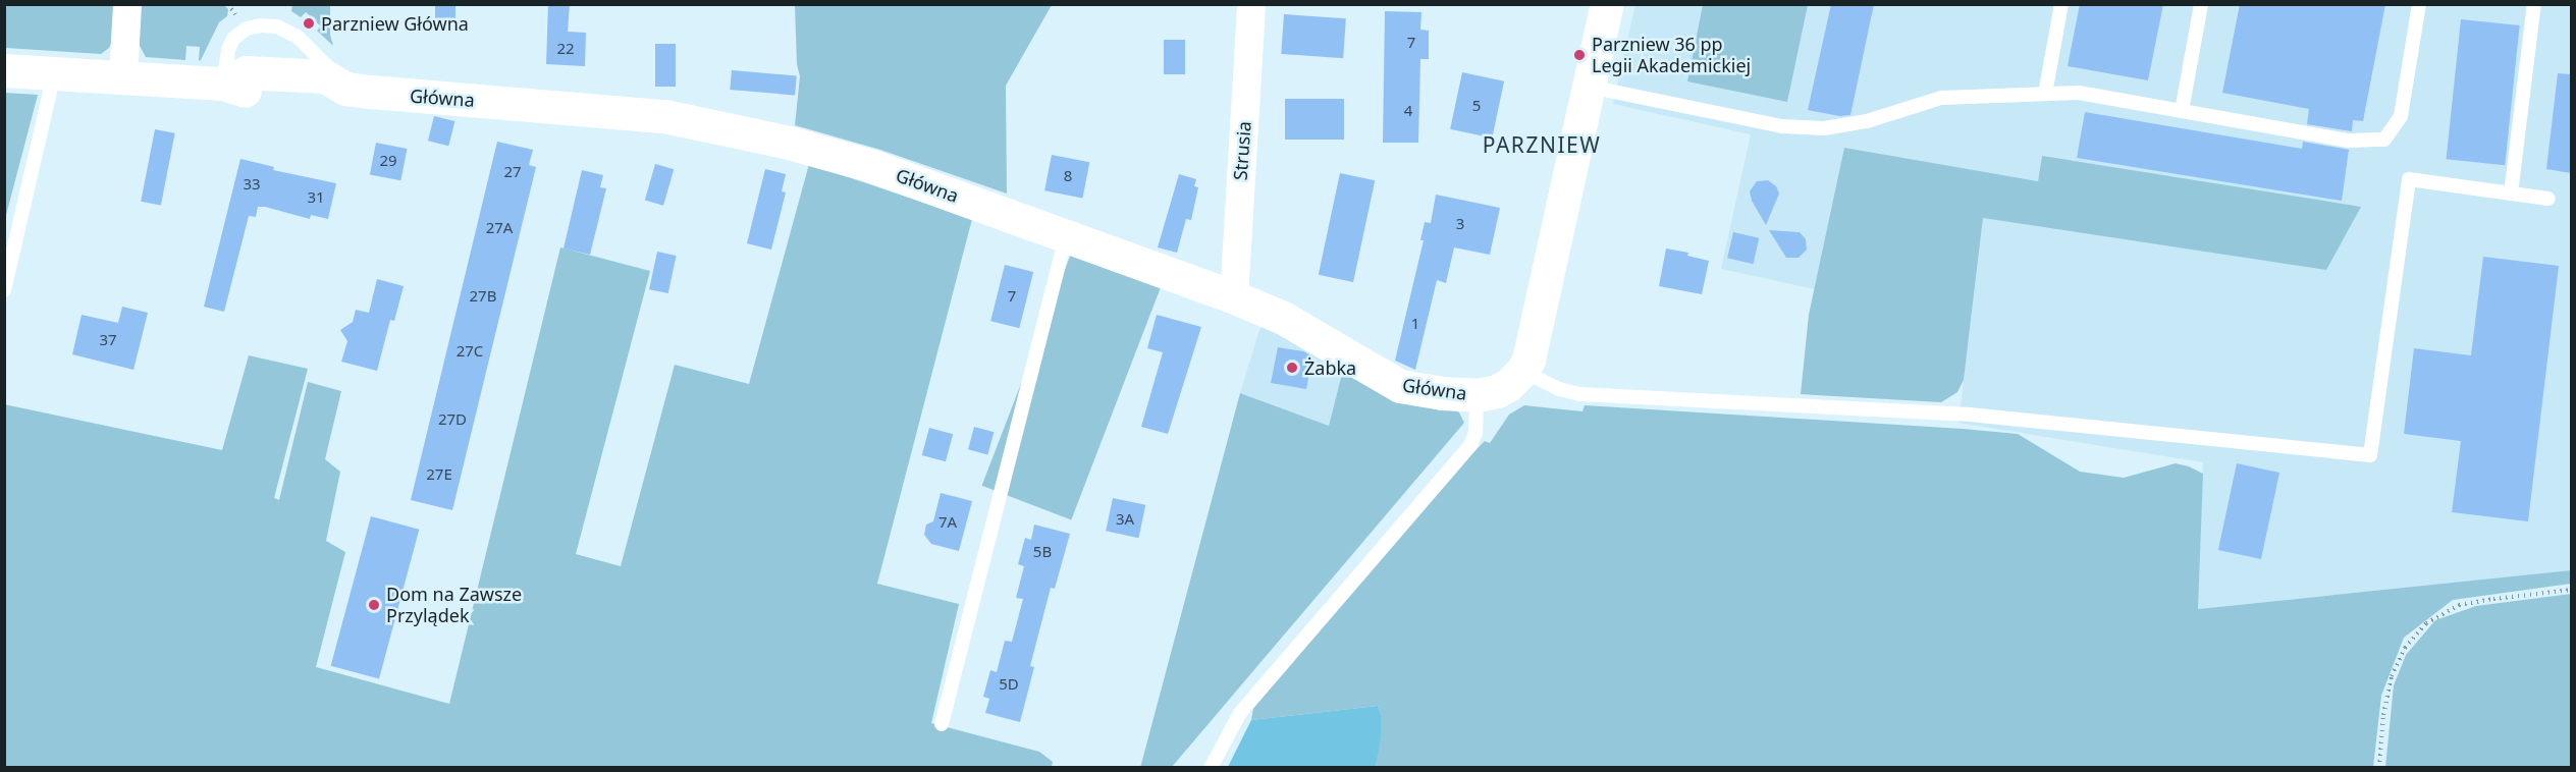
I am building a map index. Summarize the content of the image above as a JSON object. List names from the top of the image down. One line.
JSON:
{"streets":{"street":["Główna","Strusia"]},"crossings":[["Główna","Strusia"]],"districts":["PARZNIEW"],"places":["Parzniew Główna","Parzniew 36 pp Legii Akademickiej","Żabka","Dom na Zawsze Przylądek"],"house_numbers":["7","22","5","4","29","27","8","33","31","3","27A","27B","7","1","37","27C","27D","27E","3A","7A","5B","5D"]}
